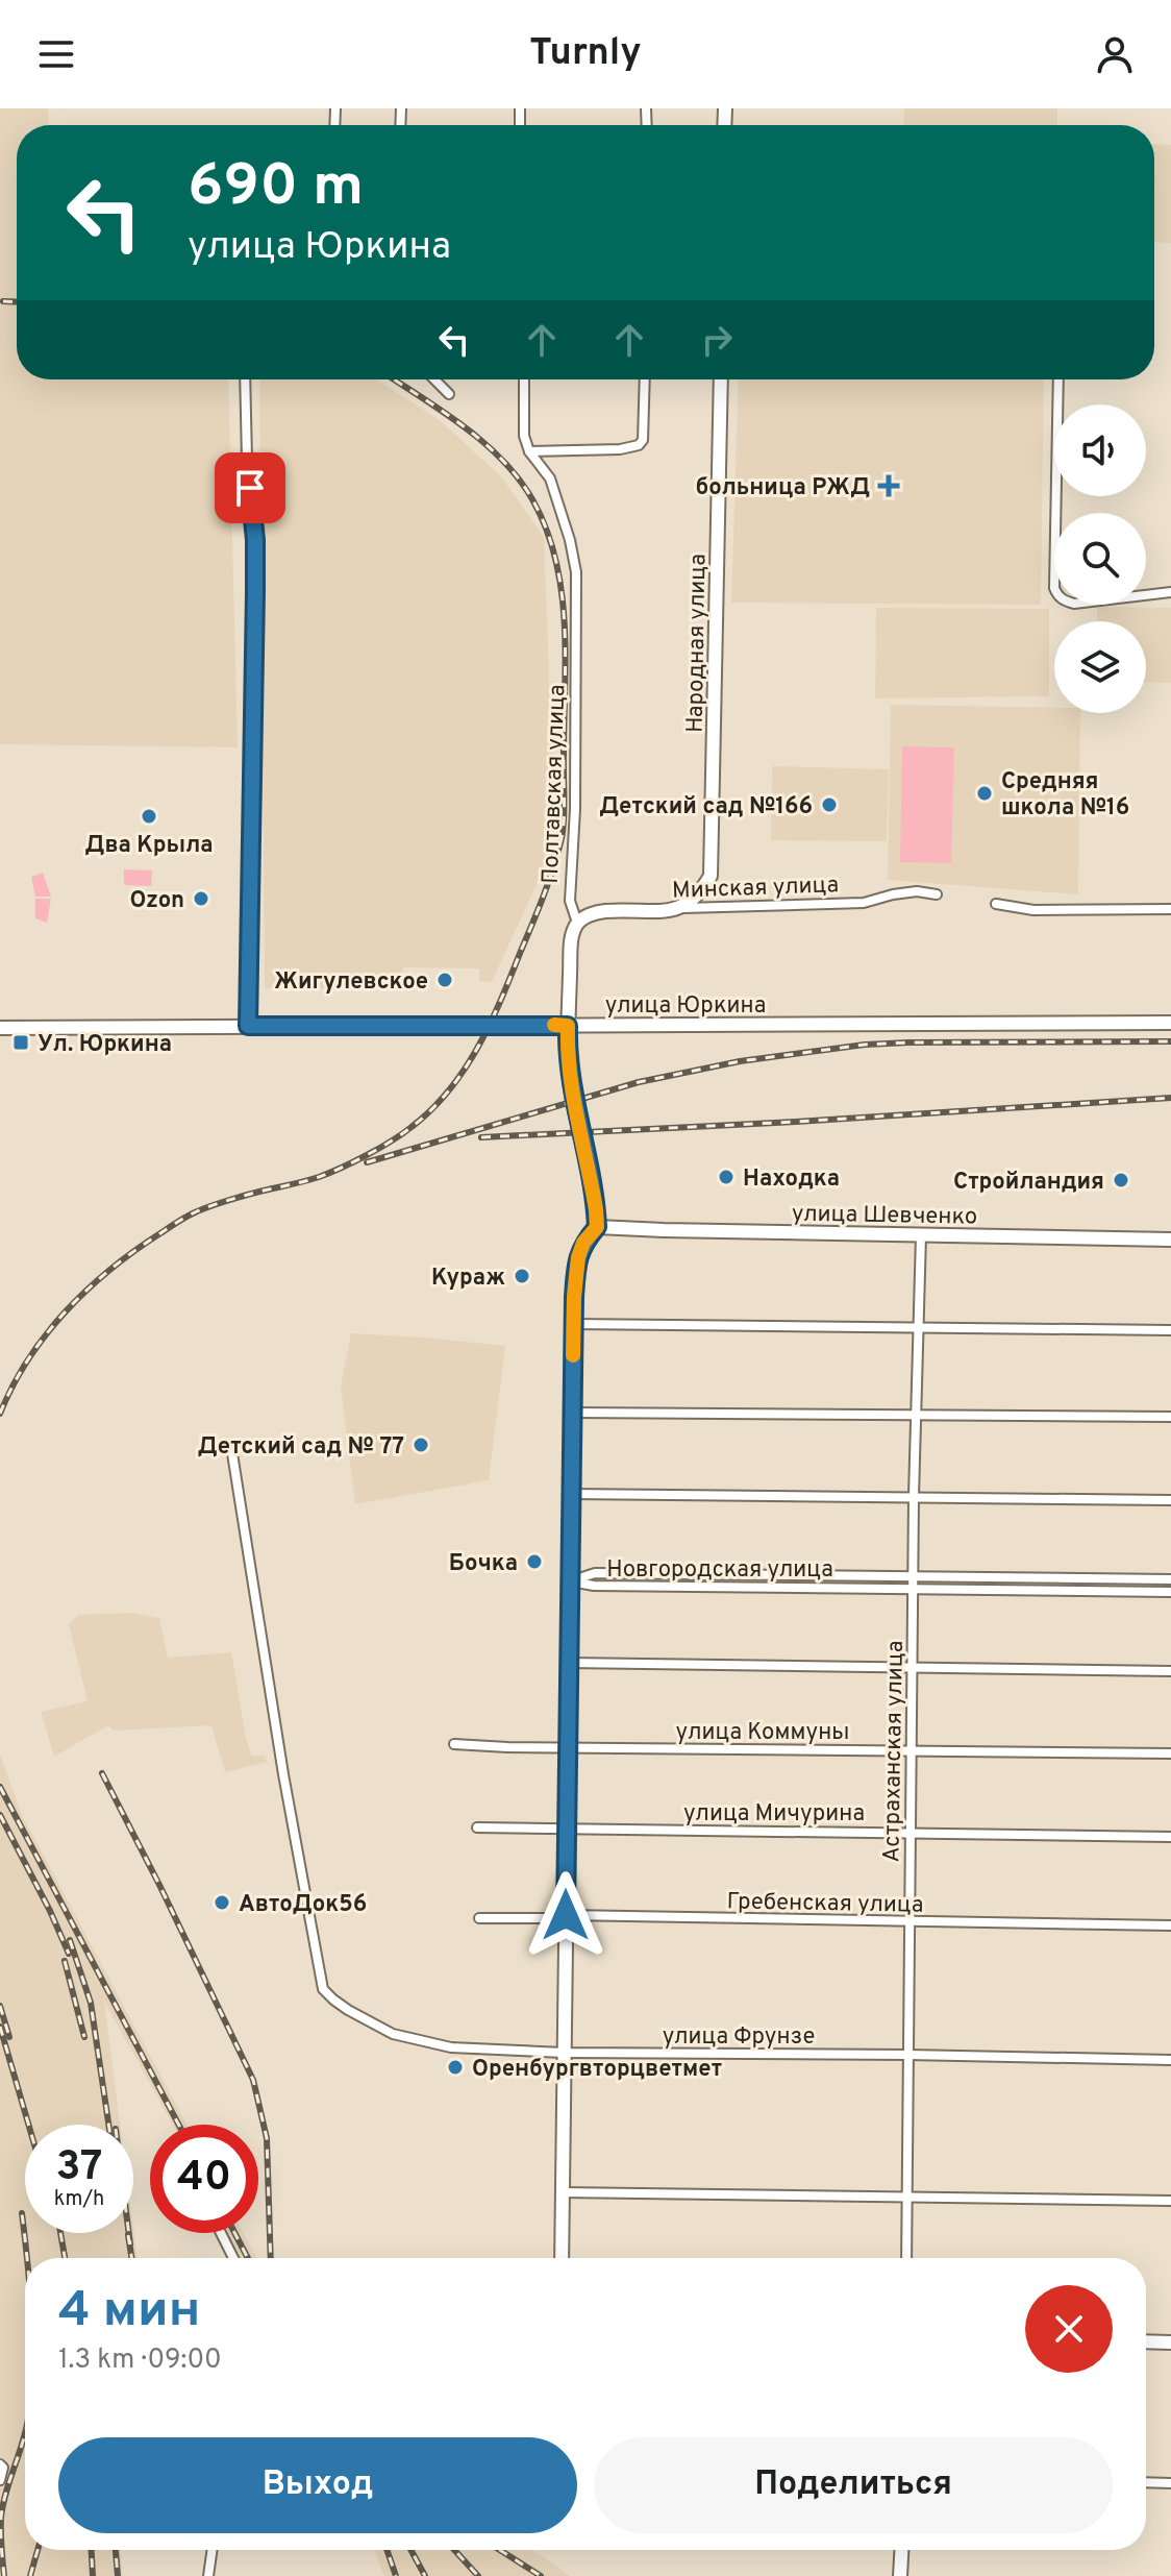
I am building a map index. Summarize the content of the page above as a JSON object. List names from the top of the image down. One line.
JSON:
{"streets":{"main road":["Народная улица","Полтавская улица","Минская улица","улица Юркина","улица Шевченко"],"street":["Новгородская улица","улица Коммуны","Астраханская улица","улица Мичурина","Гребенская улица","улица Фрунзе"]},"crossings":[["Народная улица","Минская улица"],["Полтавская улица","Минская улица"],["Полтавская улица","улица Юркина"],["Полтавская улица","улица Шевченко"],["улица Шевченко","Астраханская улица"],["Новгородская улица","Астраханская улица"],["улица Коммуны","Астраханская улица"],["Астраханская улица","улица Мичурина"],["Астраханская улица","Гребенская улица"],["Астраханская улица","улица Фрунзе"]],"places":{"health":["больница РЖД"],"other":["Средняя школа №16","Детский сад №166","Два Крыла","Ozon","Жигулевское","Находка","Стройландия","Кураж","Детский сад № 77","Бочка","АвтоДок56","Оренбургвторцветмет"],"transit":["Ул. Юркина"]},"page":{"header":"Turnly","turn":["690 m","улица Юркина"],"speed":"37 km/h","limit":"40","heading":["4 мин","1.3 km · 09:00"],"buttons":["Выход","Поделиться"]}}
